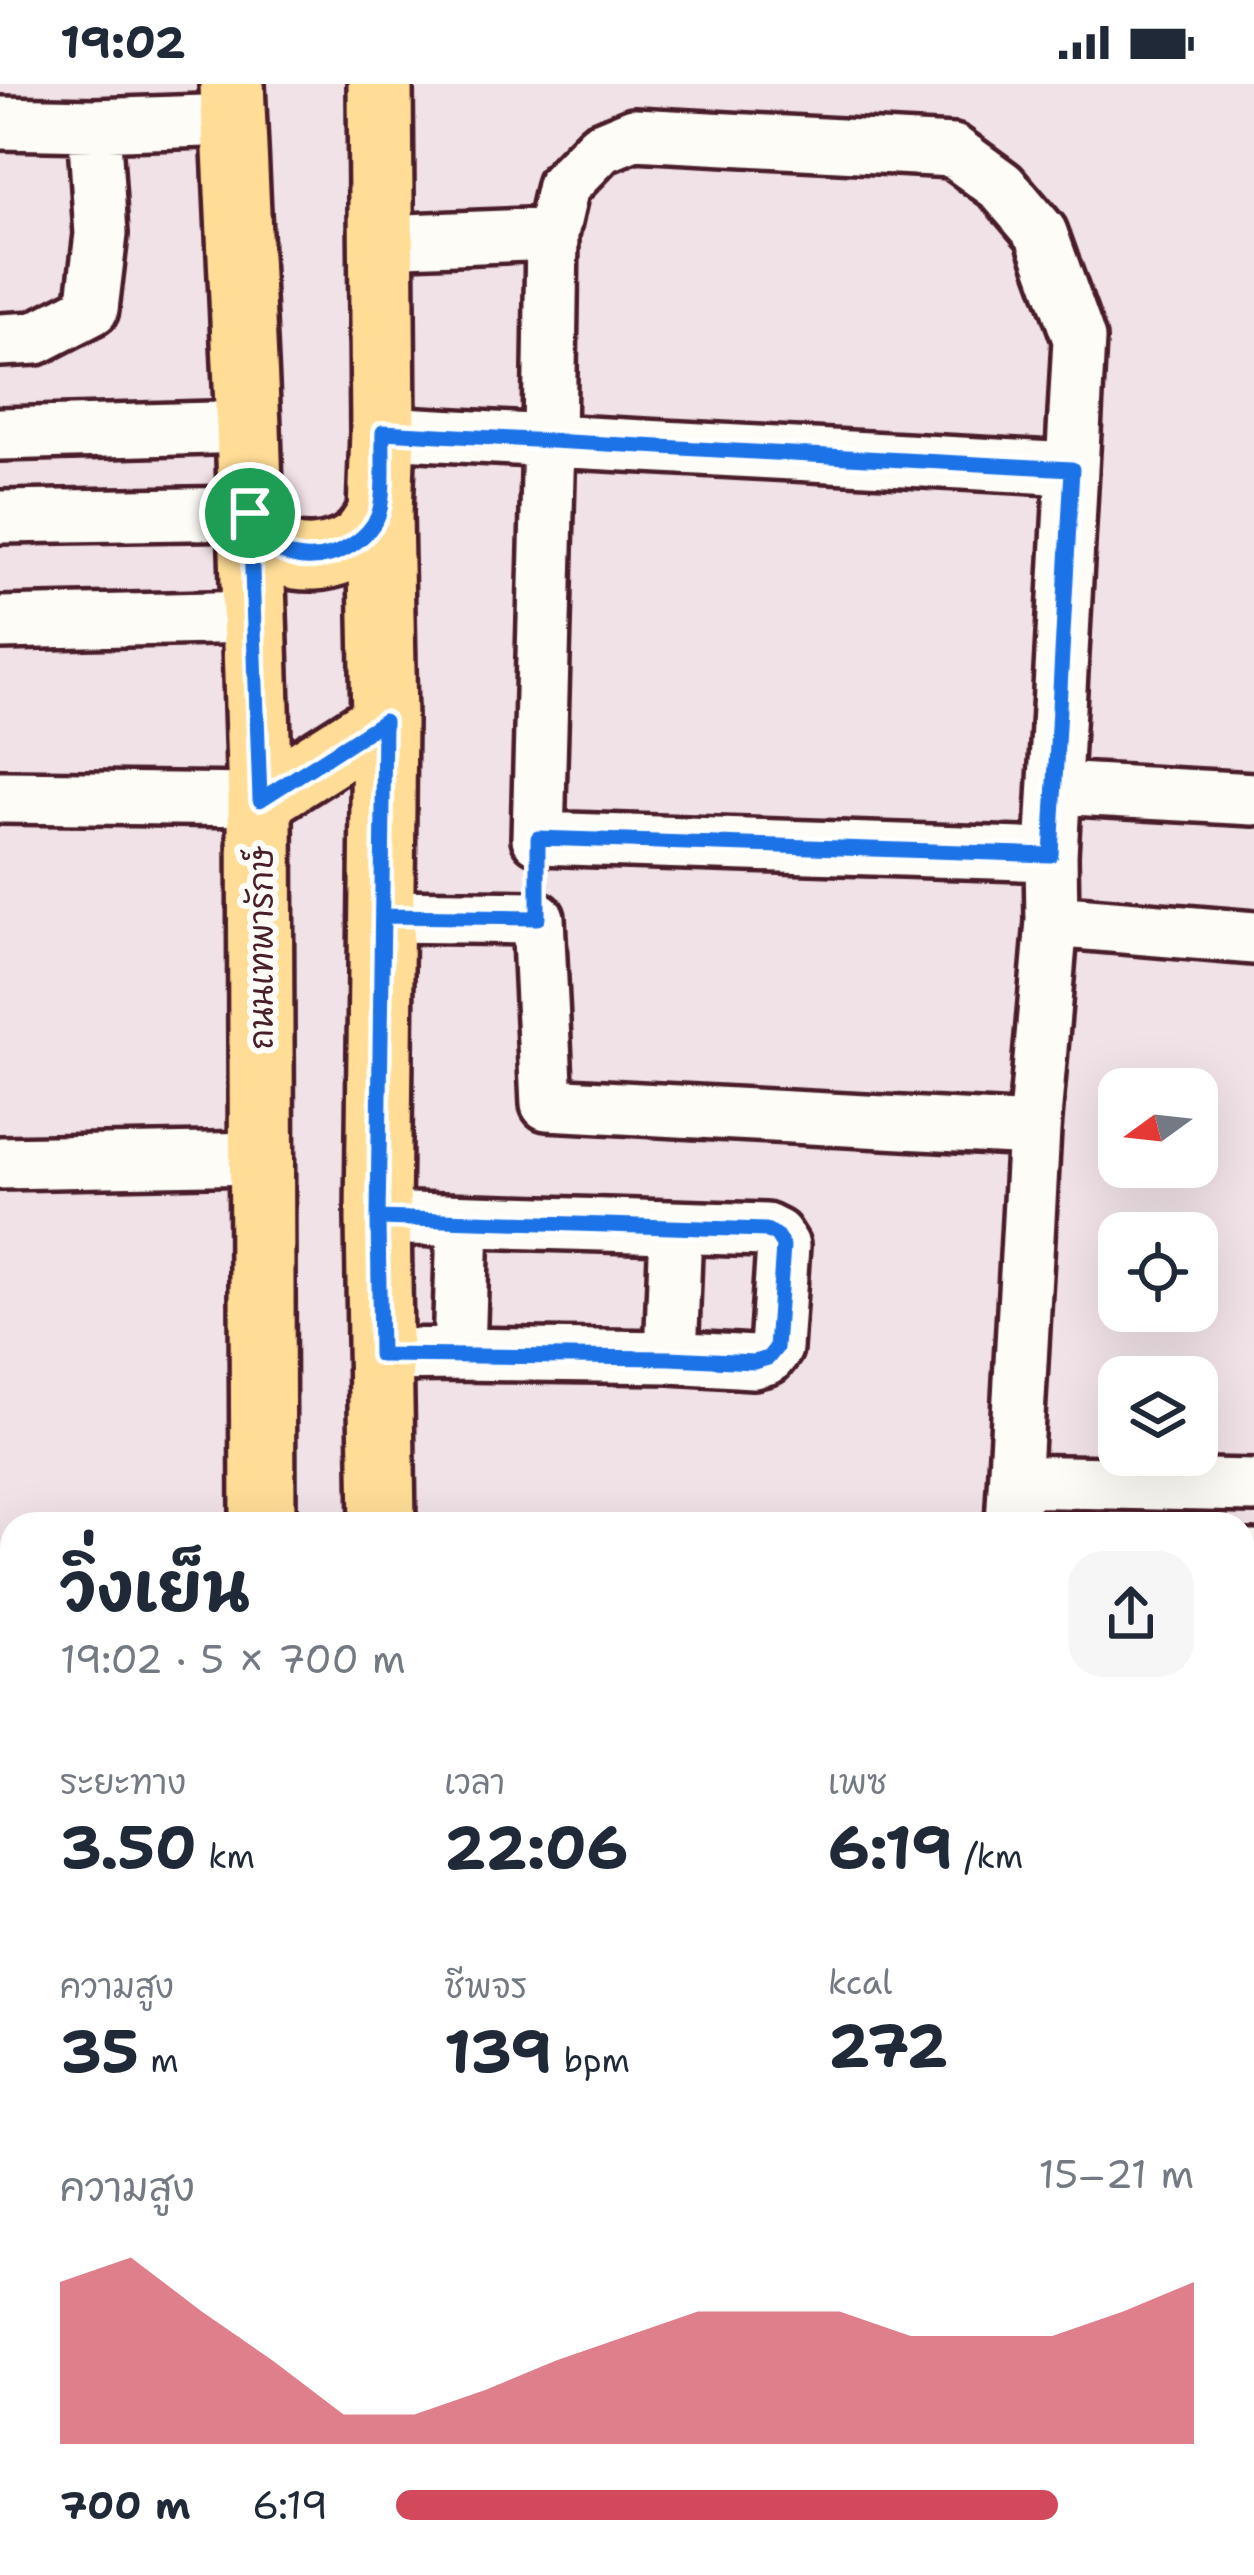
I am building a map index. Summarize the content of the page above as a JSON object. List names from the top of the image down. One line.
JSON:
{"streets":{"main road":["ถนนเทพารักษ์"]},"north":"left","page":{"status":"19:02","heading":["วิ่งเย็น","19:02 · 5 × 700 m"],"stats":[["ระยะทาง","3.50 km"],["เวลา","22:06"],["เพซ","6:19 /km"],["ความสูง","35 m"],["ชีพจร","139 bpm"],["kcal","272"]],"chart":["ความสูง","15–21 m"],"list":[{"name":"700 m","note":"6:19"}]}}
